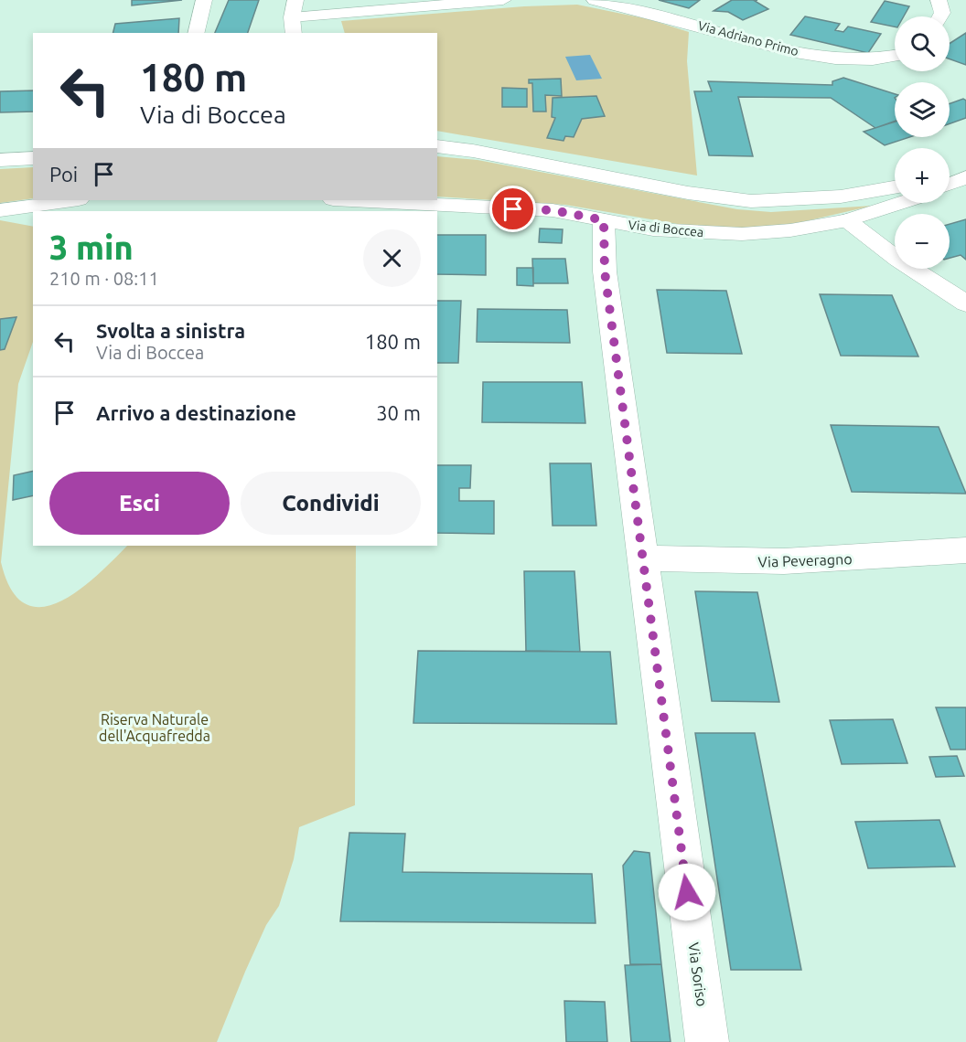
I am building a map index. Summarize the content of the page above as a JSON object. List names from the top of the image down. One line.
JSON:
{"streets":{"street":["Via Adriano Primo","Via di Boccea","Via Peveragno","Via Soriso"]},"crossings":[["Via di Boccea","Via Soriso"],["Via Peveragno","Via Soriso"]],"parks":["Riserva Naturale dell'Acquafredda"],"page":{"map_buttons":["+","−"],"turn":["180 m","Via di Boccea"],"then":"Poi","heading":["3 min","210 m · 08:11"],"list":[{"name":"Svolta a sinistra","note":"Via di Boccea","value":"180 m"},{"name":"Arrivo a destinazione","value":"30 m"}],"buttons":["Esci","Condividi"]}}
